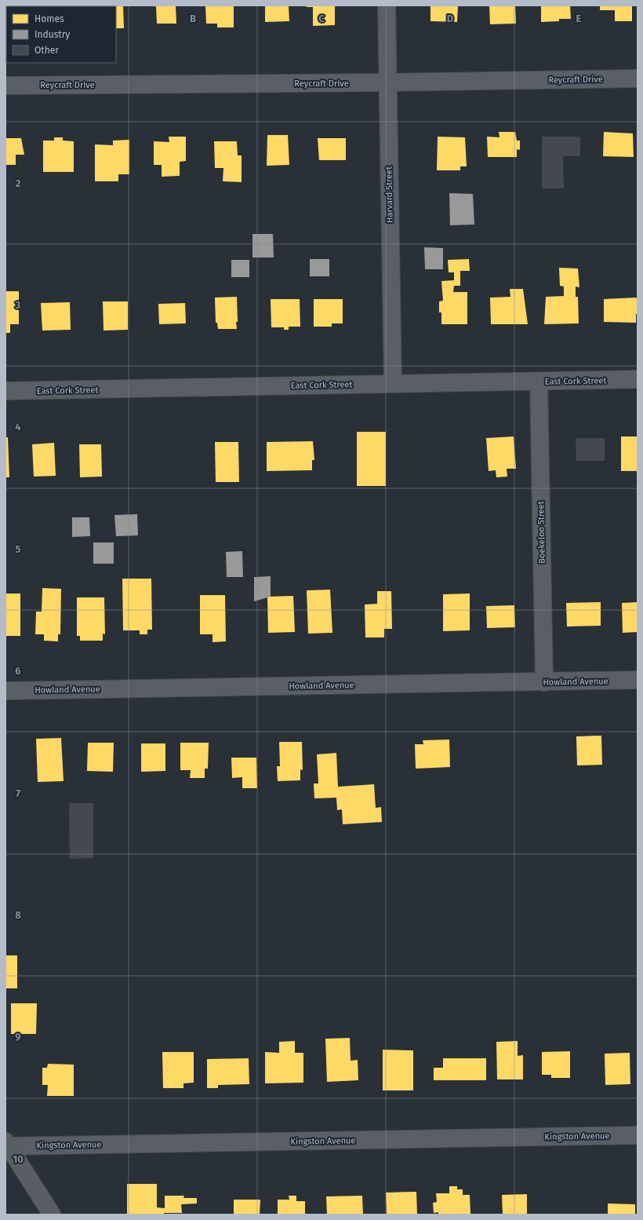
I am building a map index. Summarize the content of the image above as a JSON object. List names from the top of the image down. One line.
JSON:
{"streets":{"street":["Reycraft Drive","Harvard Street","East Cork Street","Boekeloo Street","Howland Avenue","Kingston Avenue"]},"crossings":[["Reycraft Drive","Harvard Street"],["Harvard Street","East Cork Street"],["East Cork Street","Boekeloo Street"],["Boekeloo Street","Howland Avenue"]],"legend":["Homes","Industry","Other"],"grid":{"columns":["B","C","D","E"],"rows":["2","3","4","5","6","7","8","9","10"]}}
